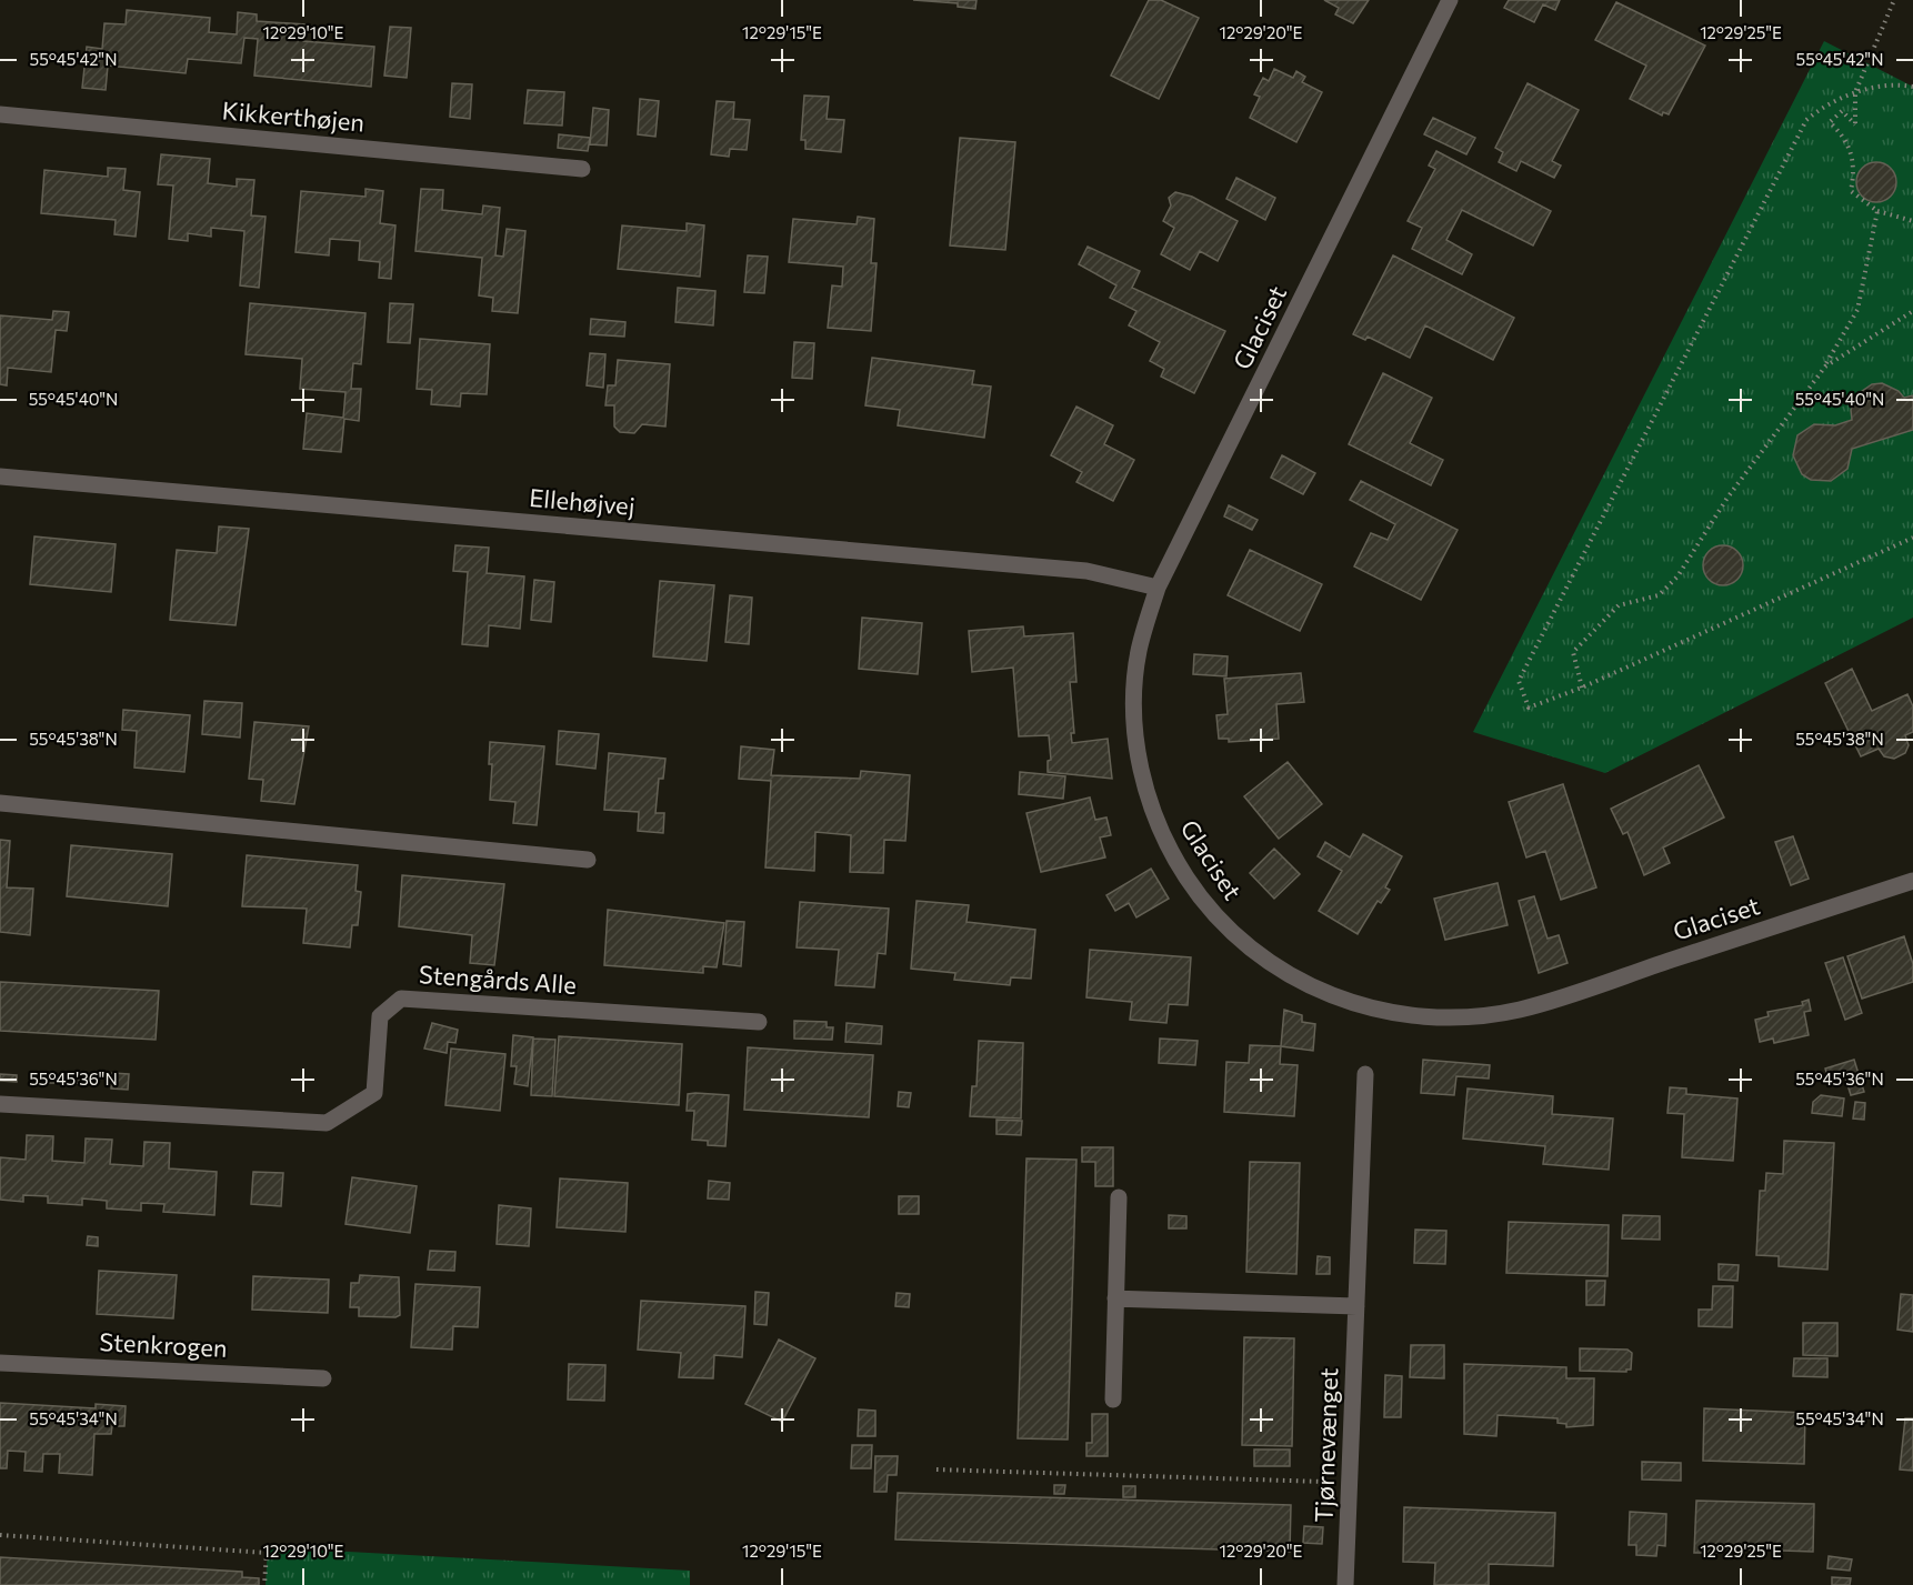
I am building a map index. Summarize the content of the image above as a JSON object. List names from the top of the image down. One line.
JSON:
{"streets":{"street":["Kikkerthøjen","Glaciset","Ellehøjvej","Stengårds Alle","Stenkrogen","Tjørnevænget"]},"crossings":[["Glaciset","Ellehøjvej"]],"coordinates":["12°29'10\"E","12°29'15\"E","12°29'20\"E","12°29'25\"E","55°45'42\"N","55°45'40\"N","55°45'38\"N","55°45'36\"N","55°45'34\"N"]}
